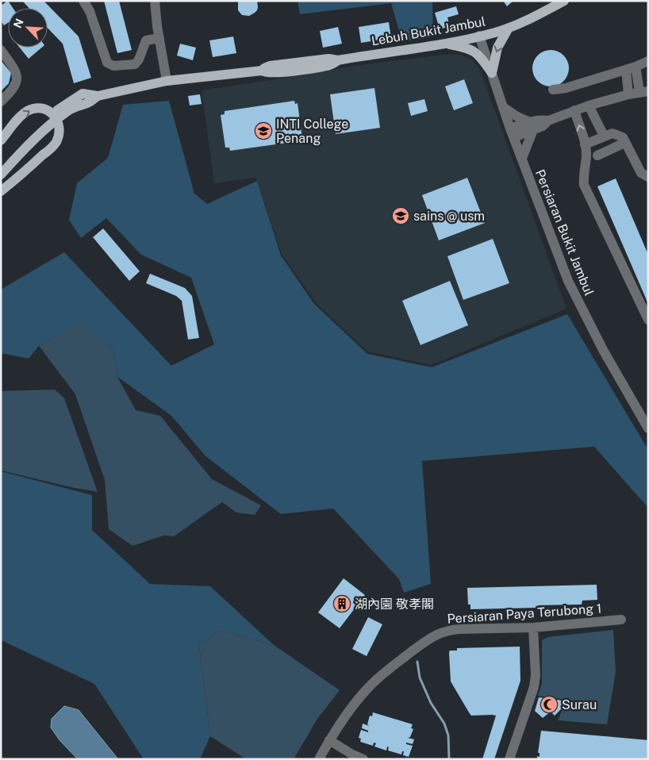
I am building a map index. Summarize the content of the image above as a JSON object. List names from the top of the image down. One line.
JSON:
{"streets":{"main road":["Lebuh Bukit Jambul"],"street":["Persiaran Bukit Jambul","Persiaran Paya Terubong 1"]},"crossings":[["Lebuh Bukit Jambul","Persiaran Bukit Jambul"]],"places":{"school or university":["INTI College Penang","sains @ usm"],"building":["湖內園 敬孝閣"],"mosque":["Surau"]},"north":"top left"}
